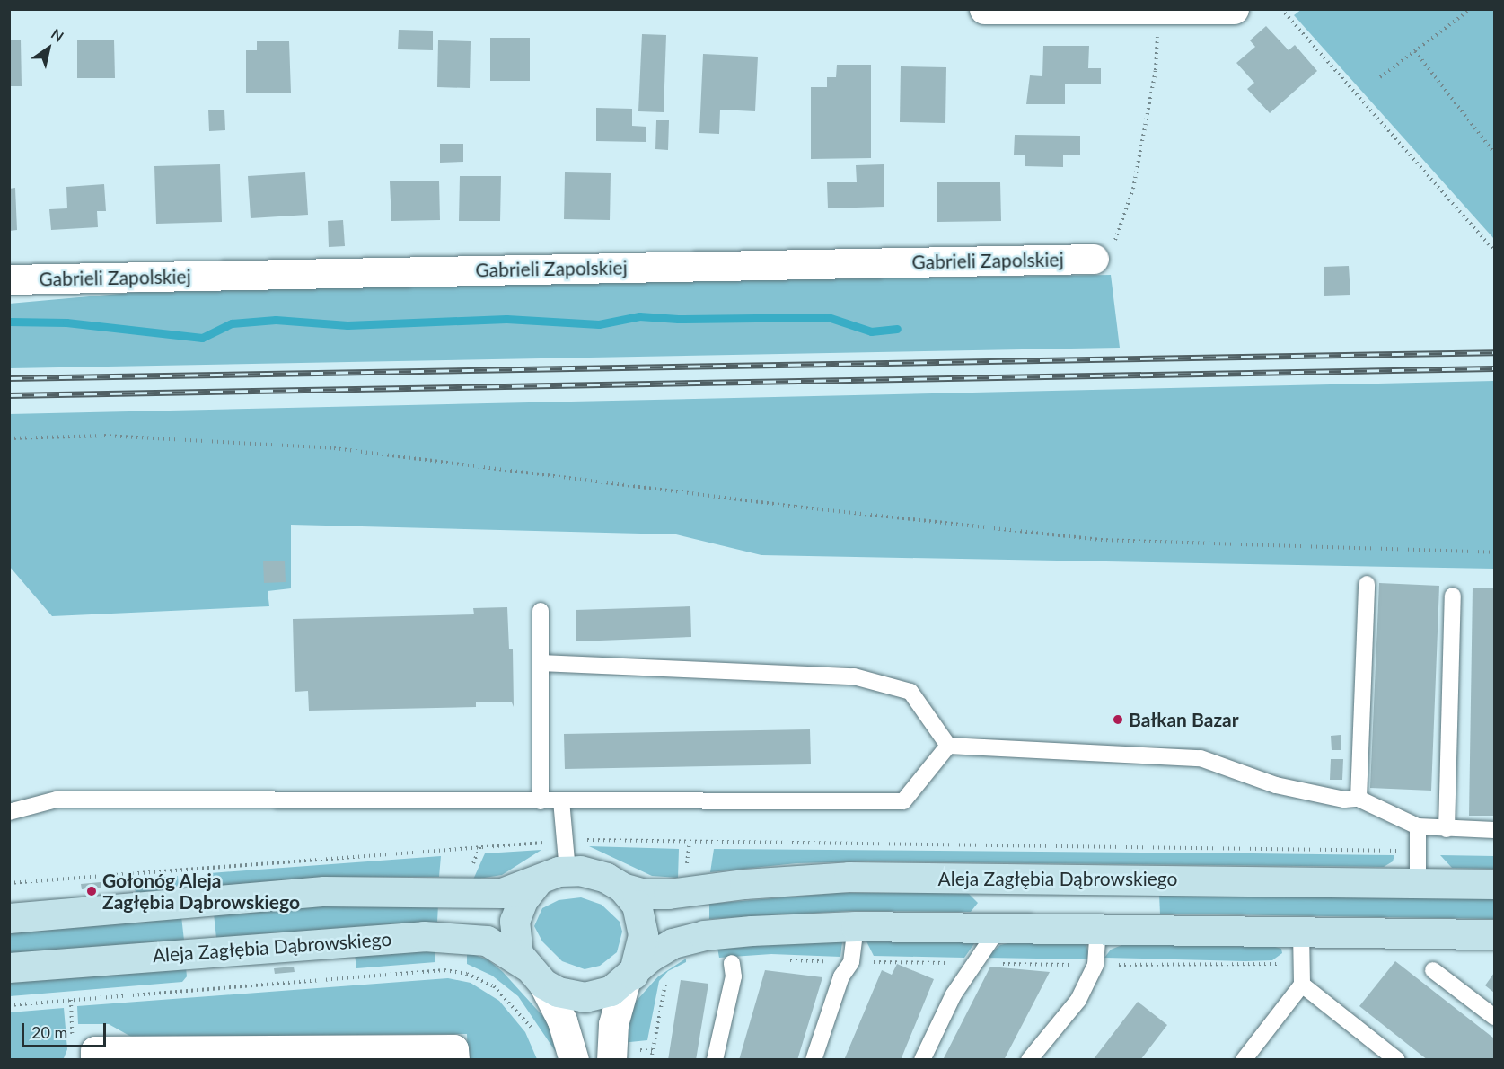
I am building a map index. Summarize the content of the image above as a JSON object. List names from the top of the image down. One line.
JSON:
{"streets":{"street":["Gabrieli Zapolskiej","Aleja Zagłębia Dąbrowskiego"]},"places":["Bałkan Bazar","Gołonóg Aleja Zagłębia Dąbrowskiego"],"scale_bar":"20 m","north":"top right"}
